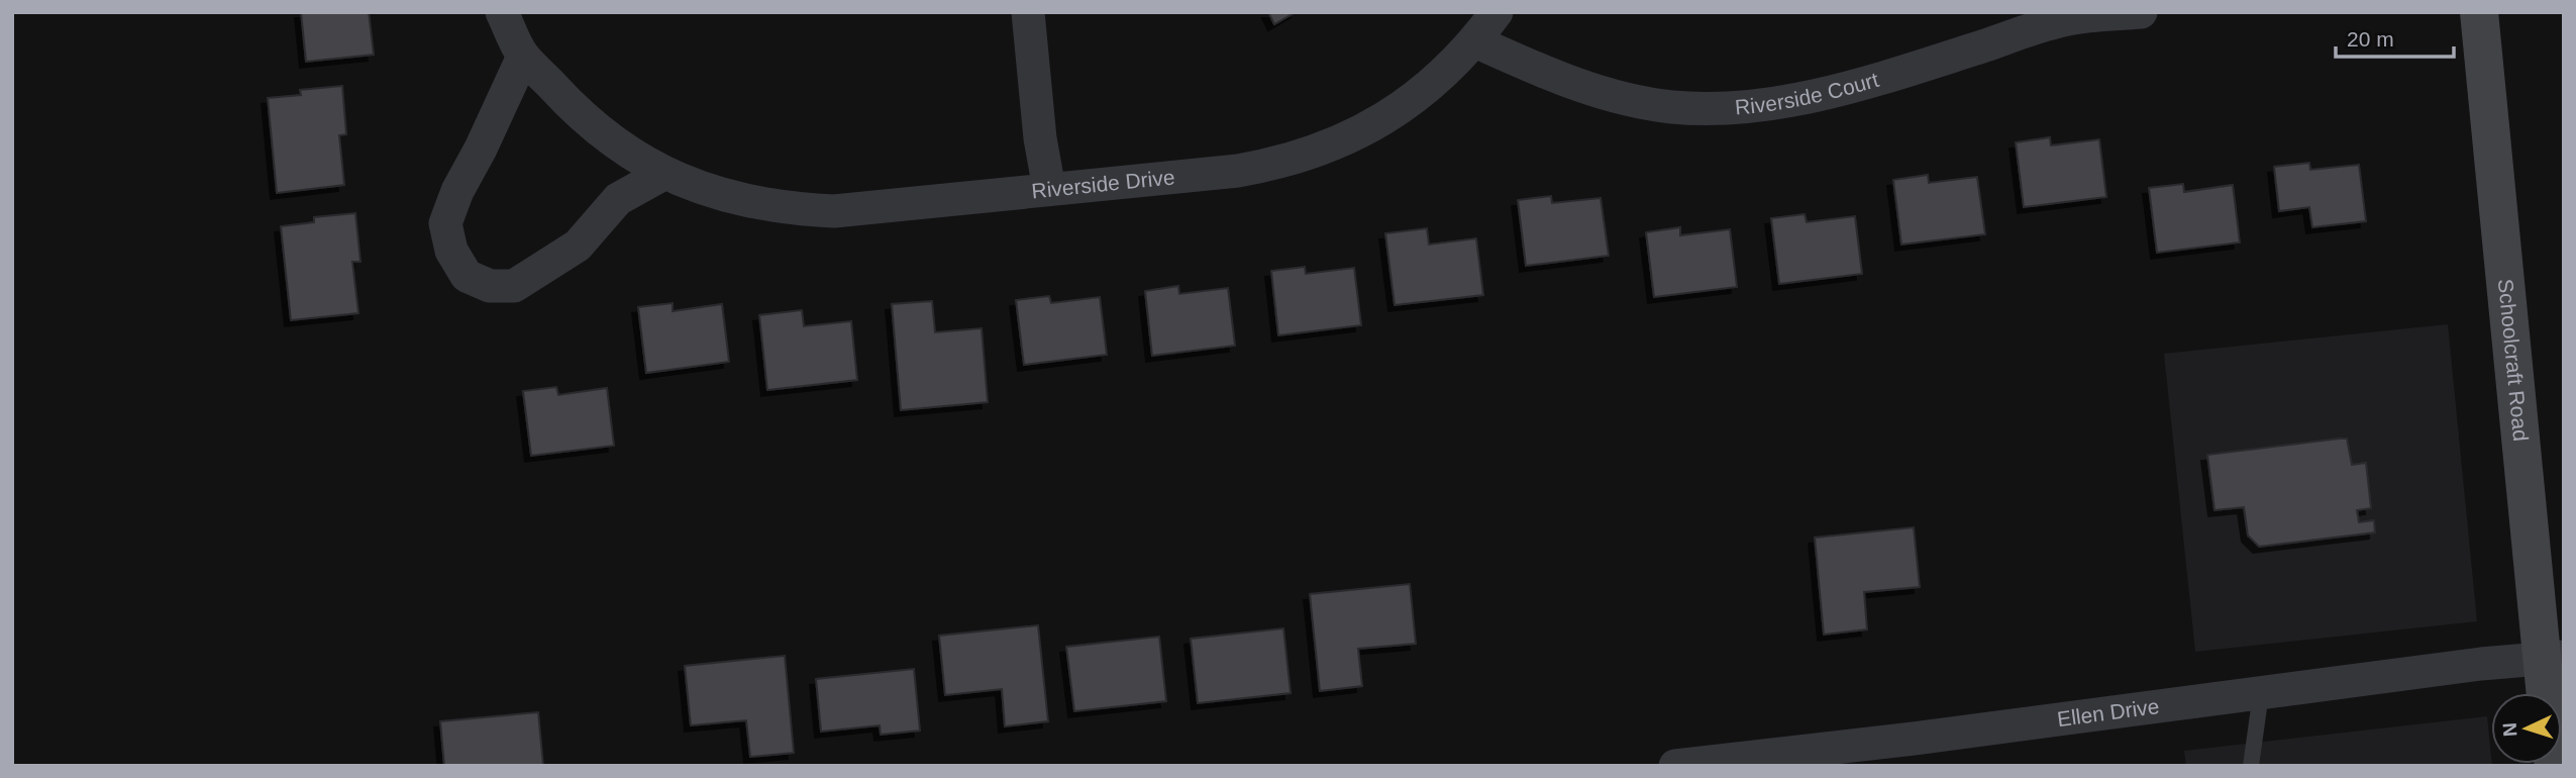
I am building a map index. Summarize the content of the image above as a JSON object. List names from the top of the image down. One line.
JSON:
{"streets":{"main road":["Schoolcraft Road"],"street":["Riverside Court","Riverside Drive","Ellen Drive"]},"crossings":[["Riverside Court","Riverside Drive"],["Schoolcraft Road","Ellen Drive"]],"scale_bar":"20 m","north":"left"}
